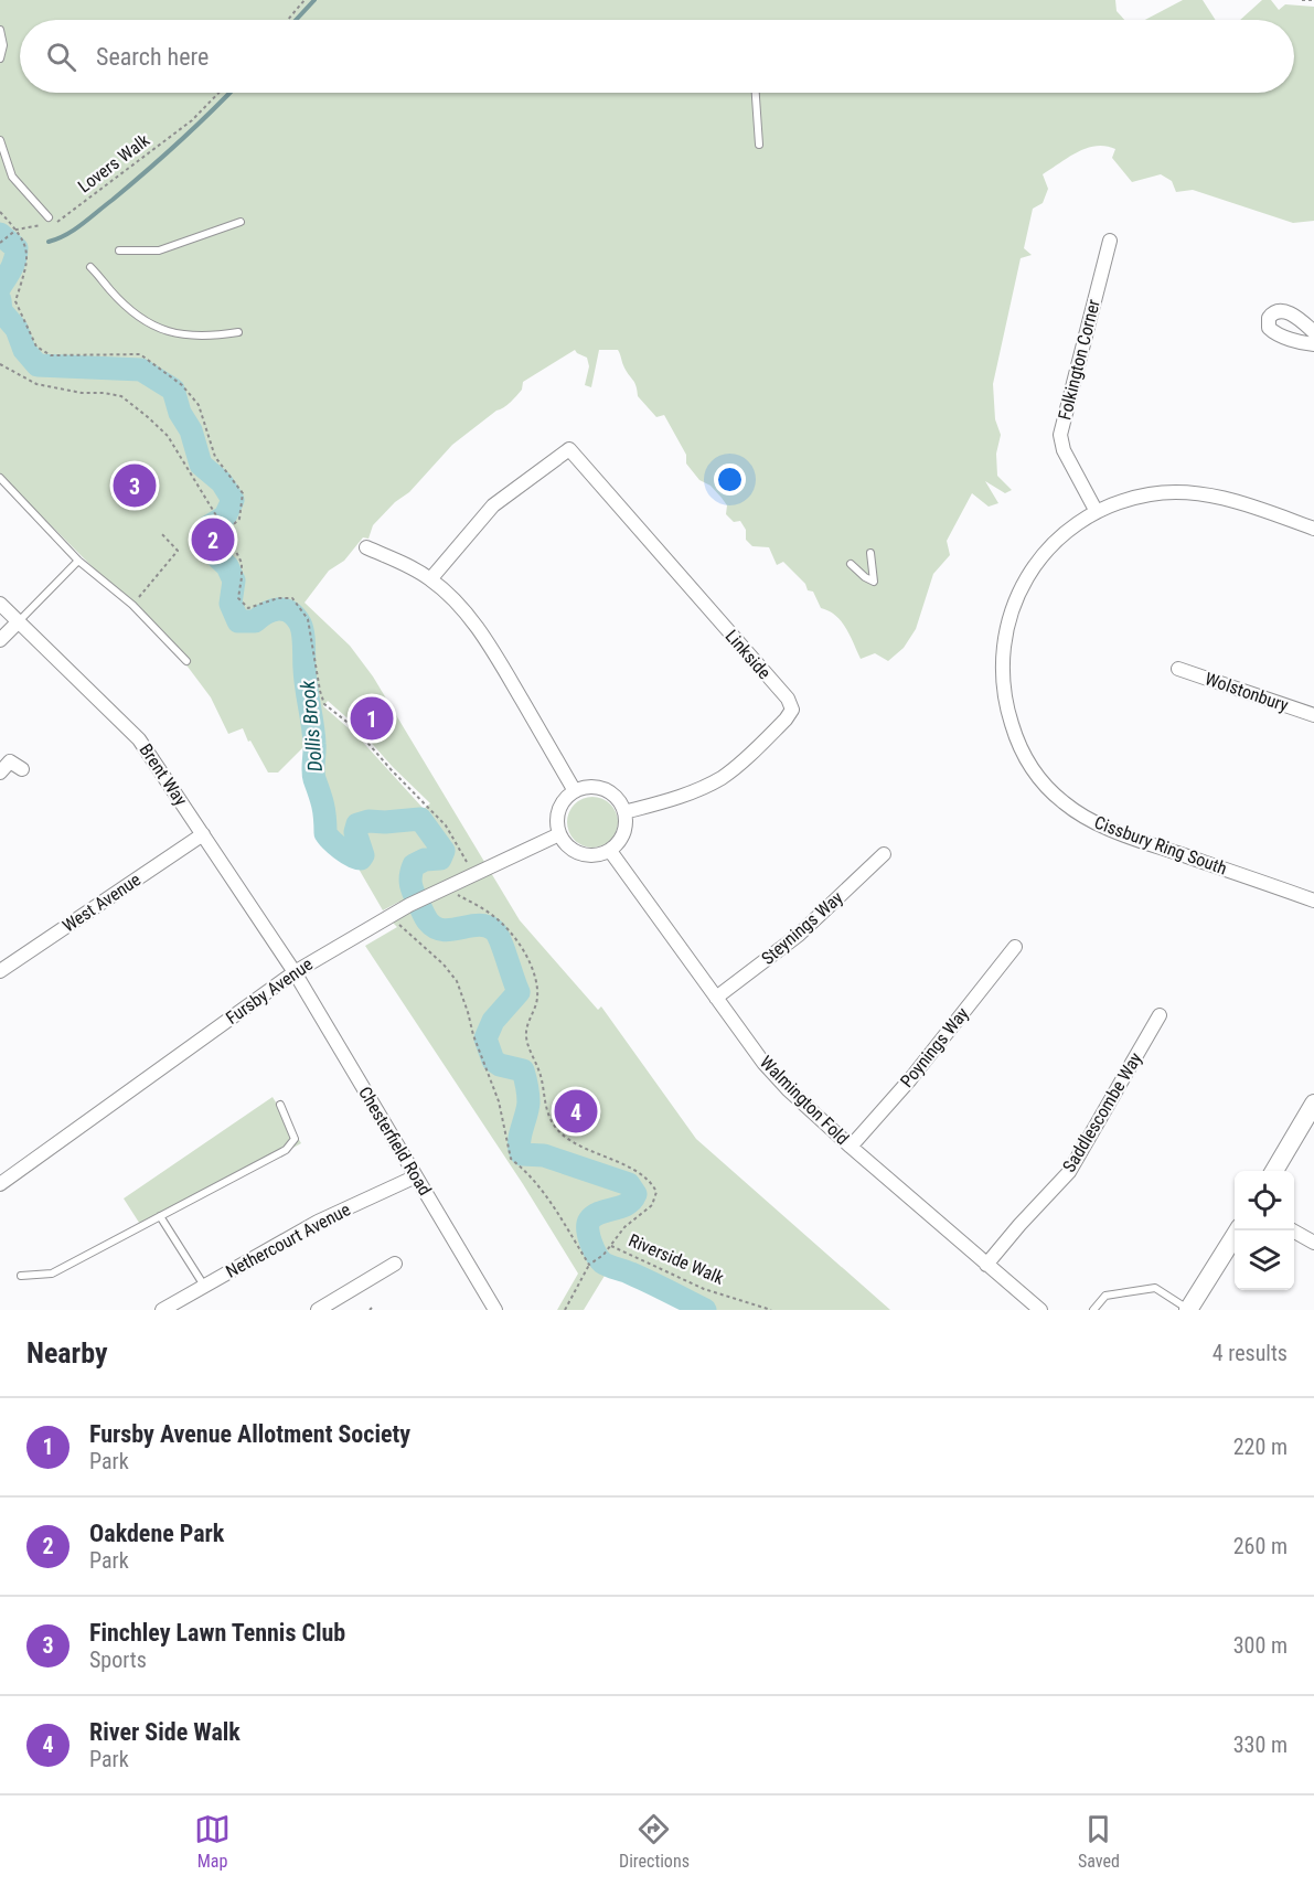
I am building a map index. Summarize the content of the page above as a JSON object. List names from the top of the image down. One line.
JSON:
{"streets":{"street":["Folkington Corner","Linkside","Wolstonbury","Brent Way","Cissbury Ring South","West Avenue","Steynings Way","Fursby Avenue","Poynings Way","Walmington Fold","Saddlescombe Way","Chesterfield Road","Nethercourt Avenue"],"path":["Lovers Walk","Riverside Walk"]},"crossings":[["Folkington Corner","Cissbury Ring South"],["Linkside","Fursby Avenue"],["Linkside","Walmington Fold"],["Brent Way","West Avenue"],["Brent Way","Fursby Avenue"],["Brent Way","Chesterfield Road"],["Steynings Way","Walmington Fold"],["Fursby Avenue","Walmington Fold"],["Fursby Avenue","Chesterfield Road"],["Fursby Avenue","Riverside Walk"],["Poynings Way","Walmington Fold"],["Walmington Fold","Saddlescombe Way"],["Chesterfield Road","Nethercourt Avenue"]],"water":["Dollis Brook"],"page":{"search":"Search here","pins":["3","2","1","4"],"heading":["Nearby","4 results"],"list":[{"mark":"1","name":"Fursby Avenue Allotment Society","note":"Park","value":"220 m"},{"mark":"2","name":"Oakdene Park","note":"Park","value":"260 m"},{"mark":"3","name":"Finchley Lawn Tennis Club","note":"Sports","value":"300 m"},{"mark":"4","name":"River Side Walk","note":"Park","value":"330 m"}],"nav":["Map","Directions","Saved"]}}
